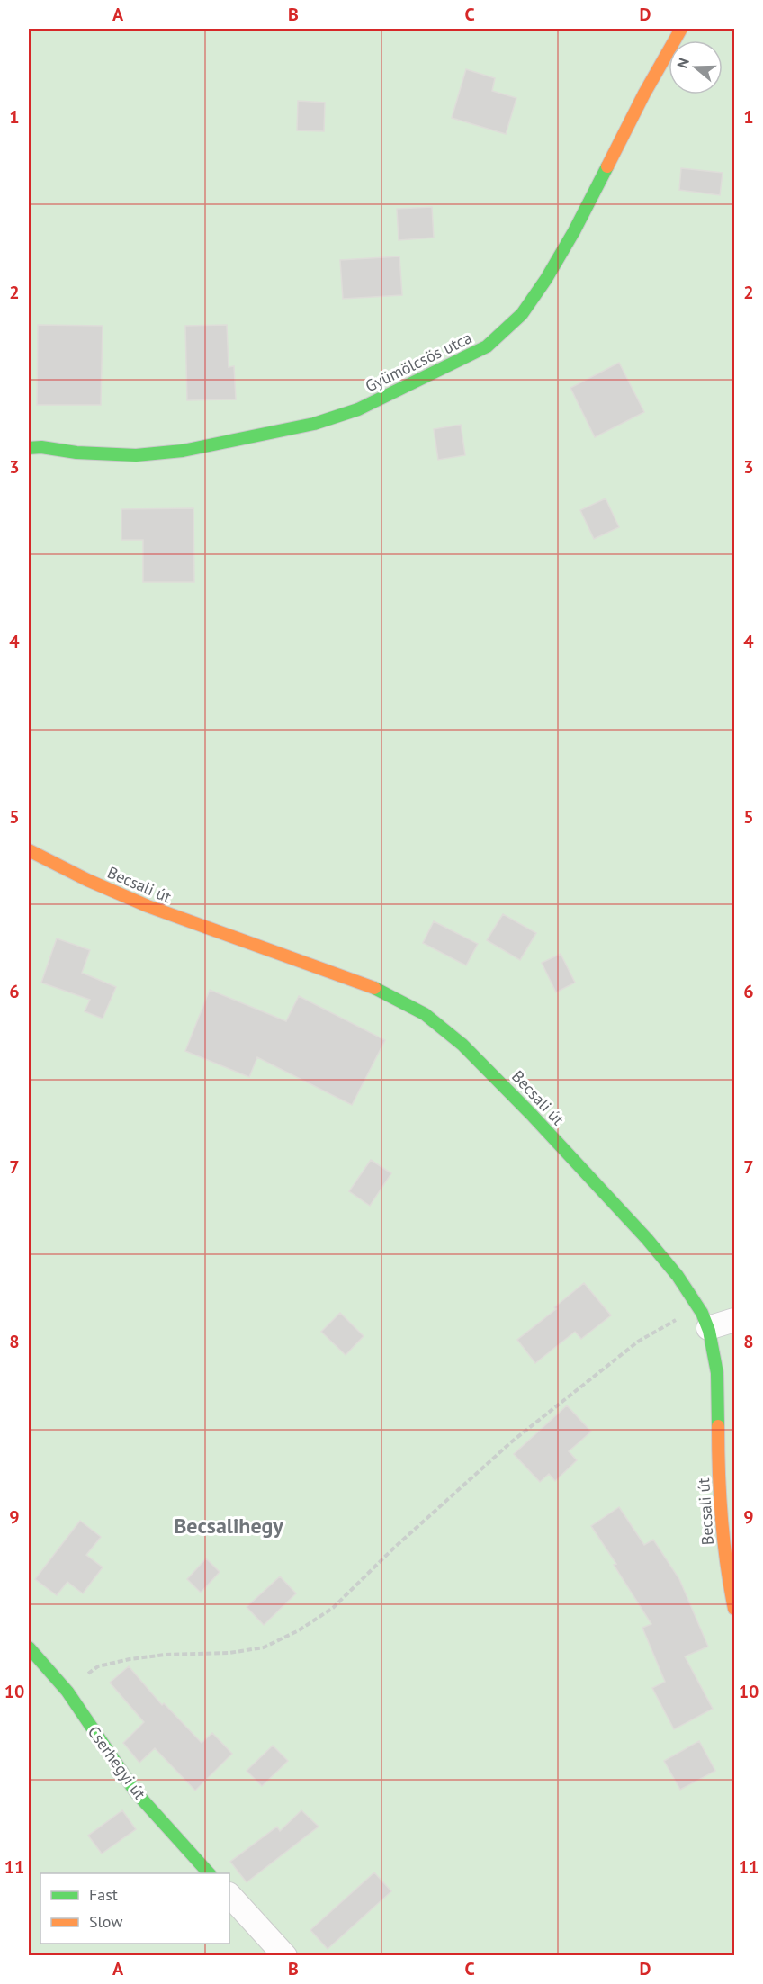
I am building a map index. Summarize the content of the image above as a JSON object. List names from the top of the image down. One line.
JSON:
{"streets":{"street":["Gyümölcsös utca","Becsali út","Cserhegyi út"]},"districts":["Becsalihegy"],"legend":["Fast","Slow"],"north":"left","grid":{"columns":["A","B","C","D"],"rows":["1","2","3","4","5","6","7","8","9","10","11"]}}
